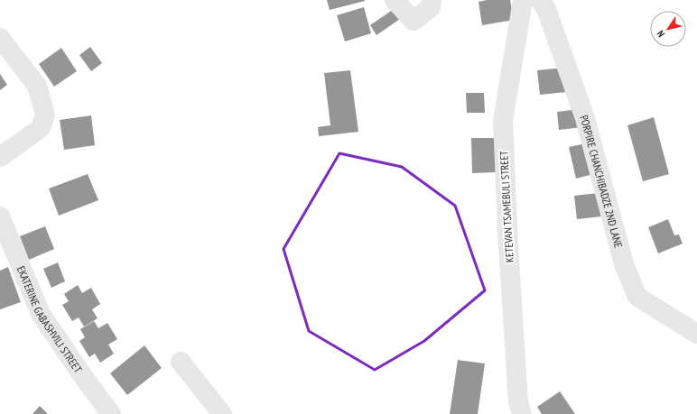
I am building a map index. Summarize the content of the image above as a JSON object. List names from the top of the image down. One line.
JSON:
{"streets":{"street":["PORPIRE CHANCHIBADZE 2ND LANE","KETEVAN TSAMEBULI STREET","EKATERINE GABASHVILI STREET"]},"north":"bottom left"}
